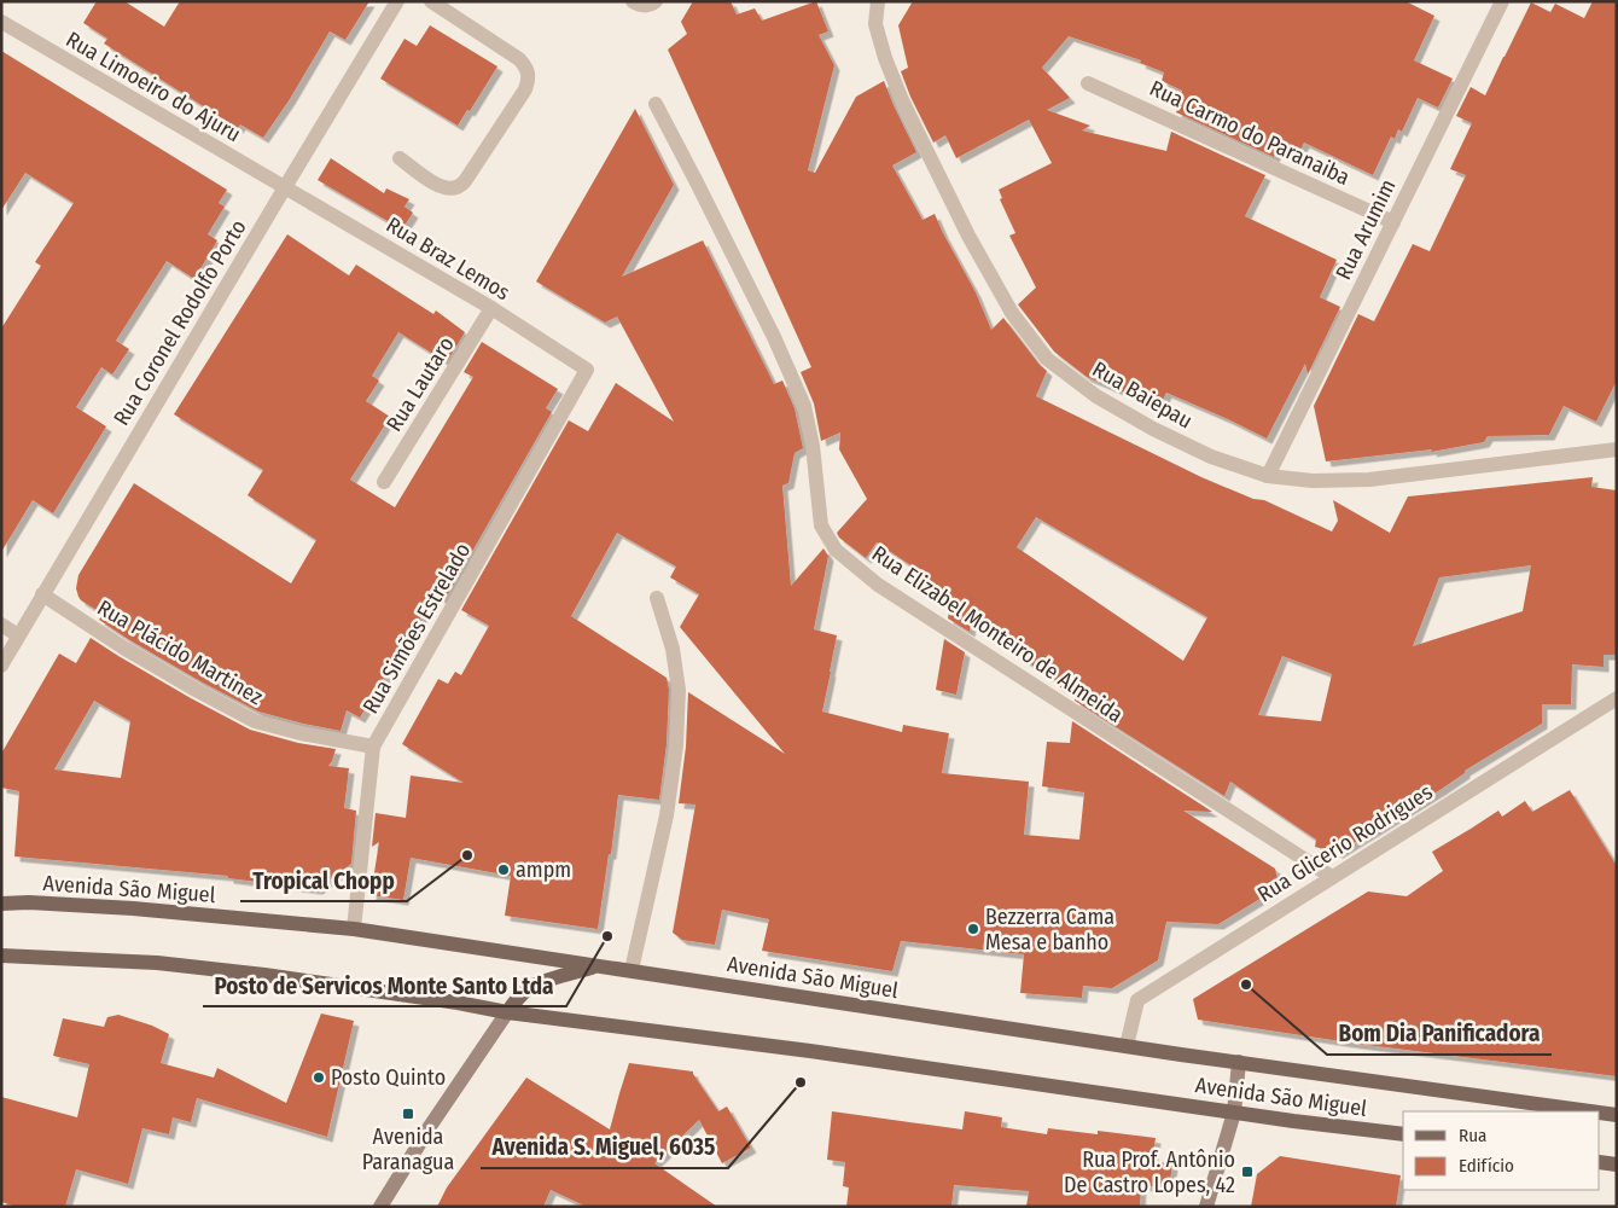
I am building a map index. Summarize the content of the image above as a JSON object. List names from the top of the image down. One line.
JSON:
{"streets":{"main road":["Avenida São Miguel"],"street":["Rua Limoeiro do Ajuru","Rua Carmo do Paranaiba","Rua Arumim","Rua Braz Lemos","Rua Coronel Rodolfo Porto","Rua Lautaro","Rua Baiepau","Rua Simões Estrelado","Rua Elizabel Monteiro de Almeida","Rua Plácido Martinez","Rua Glicerio Rodrigues"]},"crossings":[["Rua Limoeiro do Ajuru","Rua Braz Lemos"],["Rua Limoeiro do Ajuru","Rua Coronel Rodolfo Porto"],["Rua Carmo do Paranaiba","Rua Arumim"],["Rua Arumim","Rua Baiepau"],["Rua Braz Lemos","Rua Coronel Rodolfo Porto"],["Rua Braz Lemos","Rua Lautaro"],["Rua Braz Lemos","Rua Simões Estrelado"],["Rua Coronel Rodolfo Porto","Rua Plácido Martinez"],["Rua Simões Estrelado","Rua Plácido Martinez"],["Rua Simões Estrelado","Avenida São Miguel"],["Rua Elizabel Monteiro de Almeida","Rua Glicerio Rodrigues"],["Rua Glicerio Rodrigues","Avenida São Miguel"]],"places":{"other":["Tropical Chopp","ampm","Bezzerra Cama Mesa e banho","Posto de Servicos Monte Santo Ltda","Bom Dia Panificadora","Posto Quinto","Avenida S. Miguel, 6035"],"transit":["Avenida Paranagua","Rua Prof. Antônio De Castro Lopes, 42"]},"legend":["Rua","Edifício"]}
